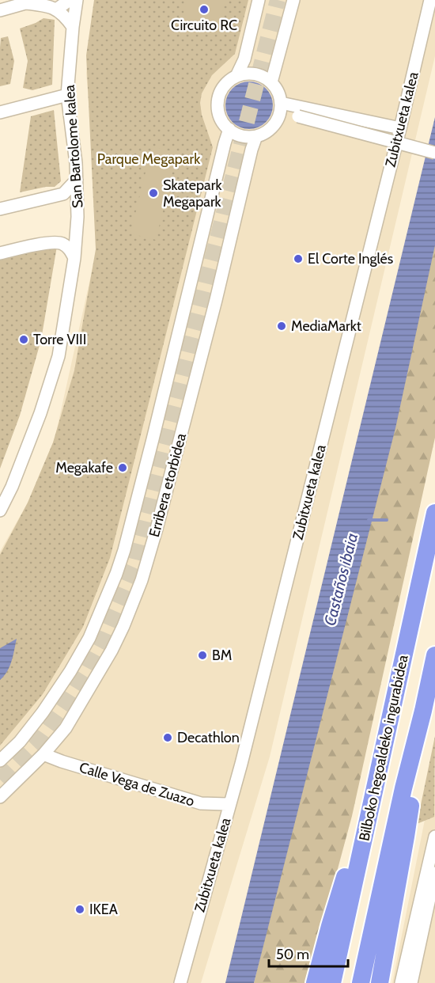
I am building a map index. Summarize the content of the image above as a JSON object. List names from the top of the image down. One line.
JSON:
{"streets":{"highway":["Bilboko hegoaldeko ingurabidea"],"street":["Zubitxueta kalea","San Bartolome kalea","Erribera etorbidea","Calle Vega de Zuazo"]},"crossings":[["Zubitxueta kalea","Calle Vega de Zuazo"],["Erribera etorbidea","Calle Vega de Zuazo"]],"water":["Castaños ibaia"],"parks":["Parque Megapark"],"places":["Circuito RC","Skatepark Megapark","El Corte Inglés","MediaMarkt","Torre VIII","Megakafe","BM","Decathlon","IKEA"],"scale_bar":"50 m"}
